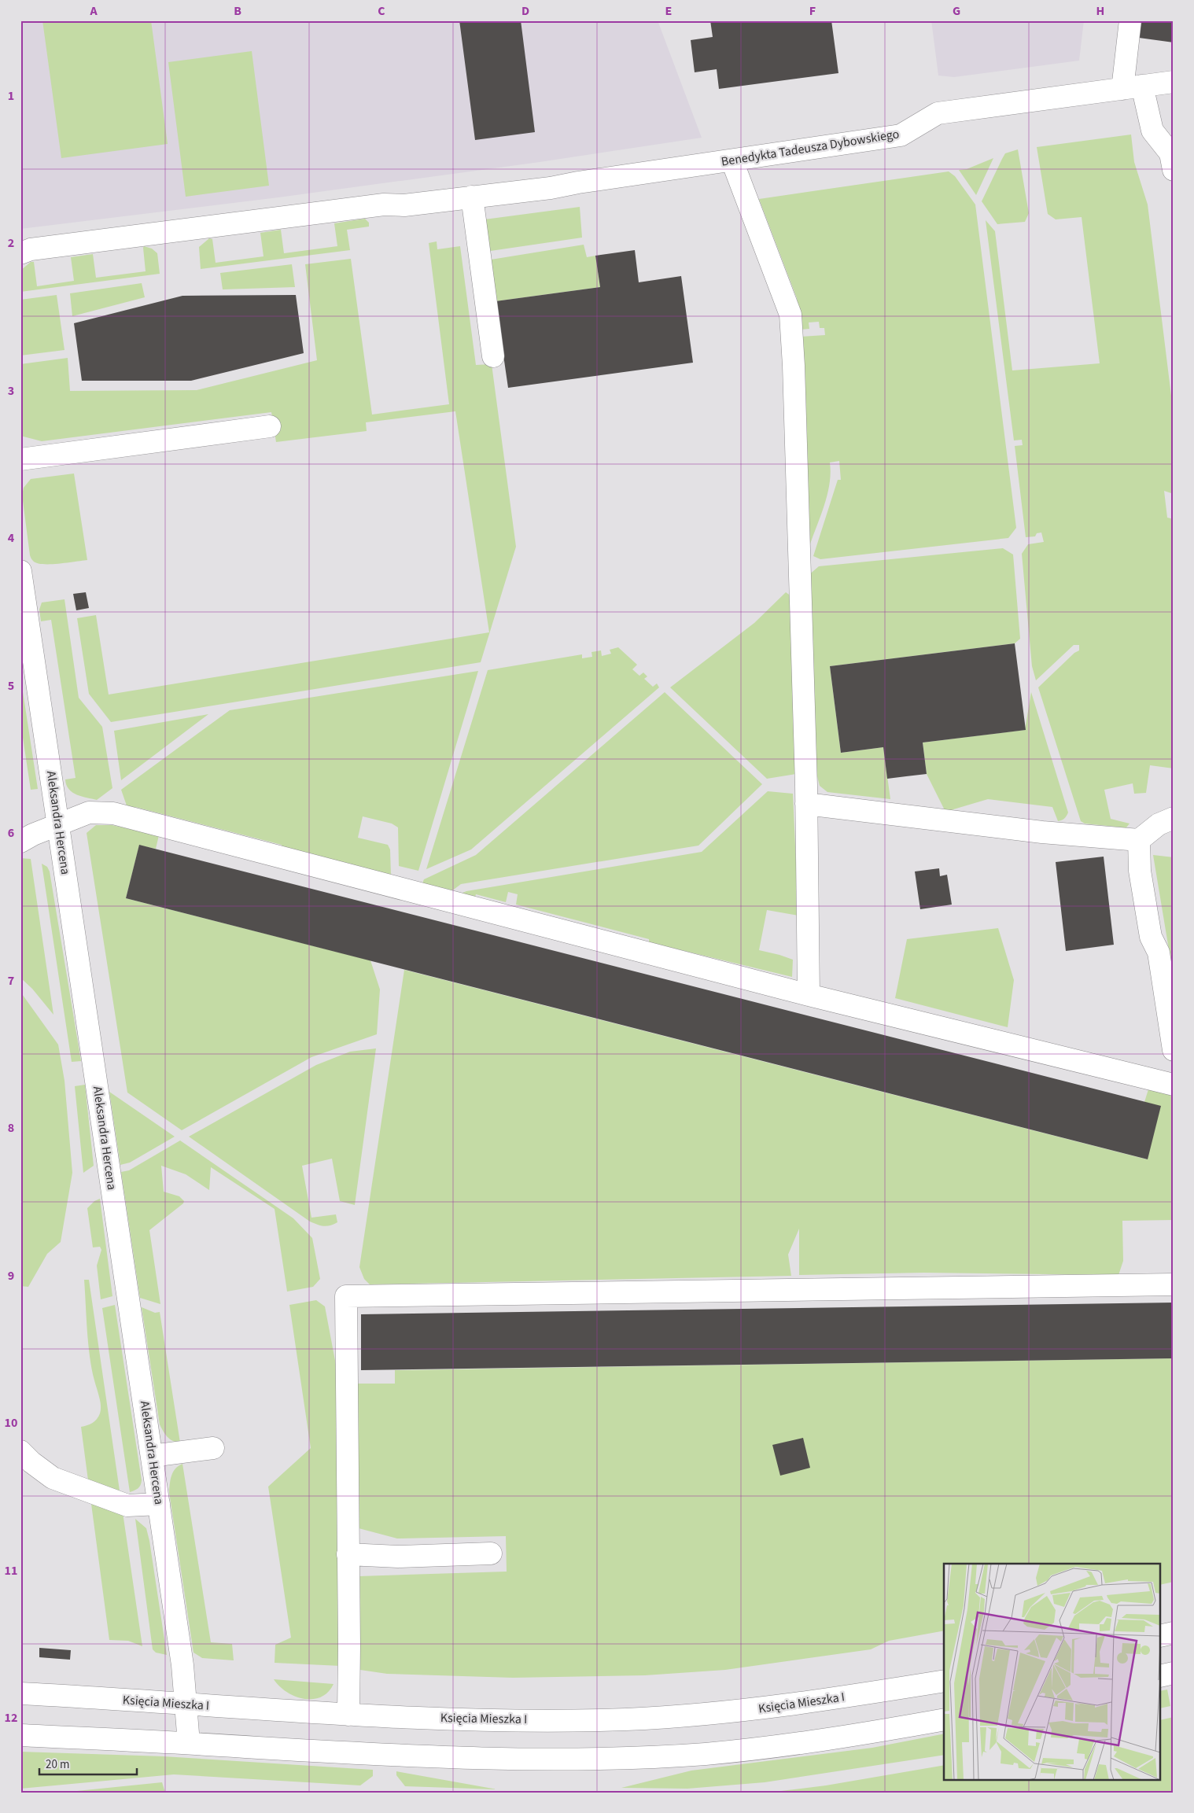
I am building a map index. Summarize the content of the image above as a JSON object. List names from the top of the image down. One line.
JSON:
{"streets":{"street":["Benedykta Tadeusza Dybowskiego","Aleksandra Hercena","Księcia Mieszka I"]},"crossings":[["Aleksandra Hercena","Księcia Mieszka I"]],"scale_bar":"20 m","grid":{"columns":["A","B","C","D","E","F","G","H"],"rows":["1","2","3","4","5","6","7","8","9","10","11","12"]}}
